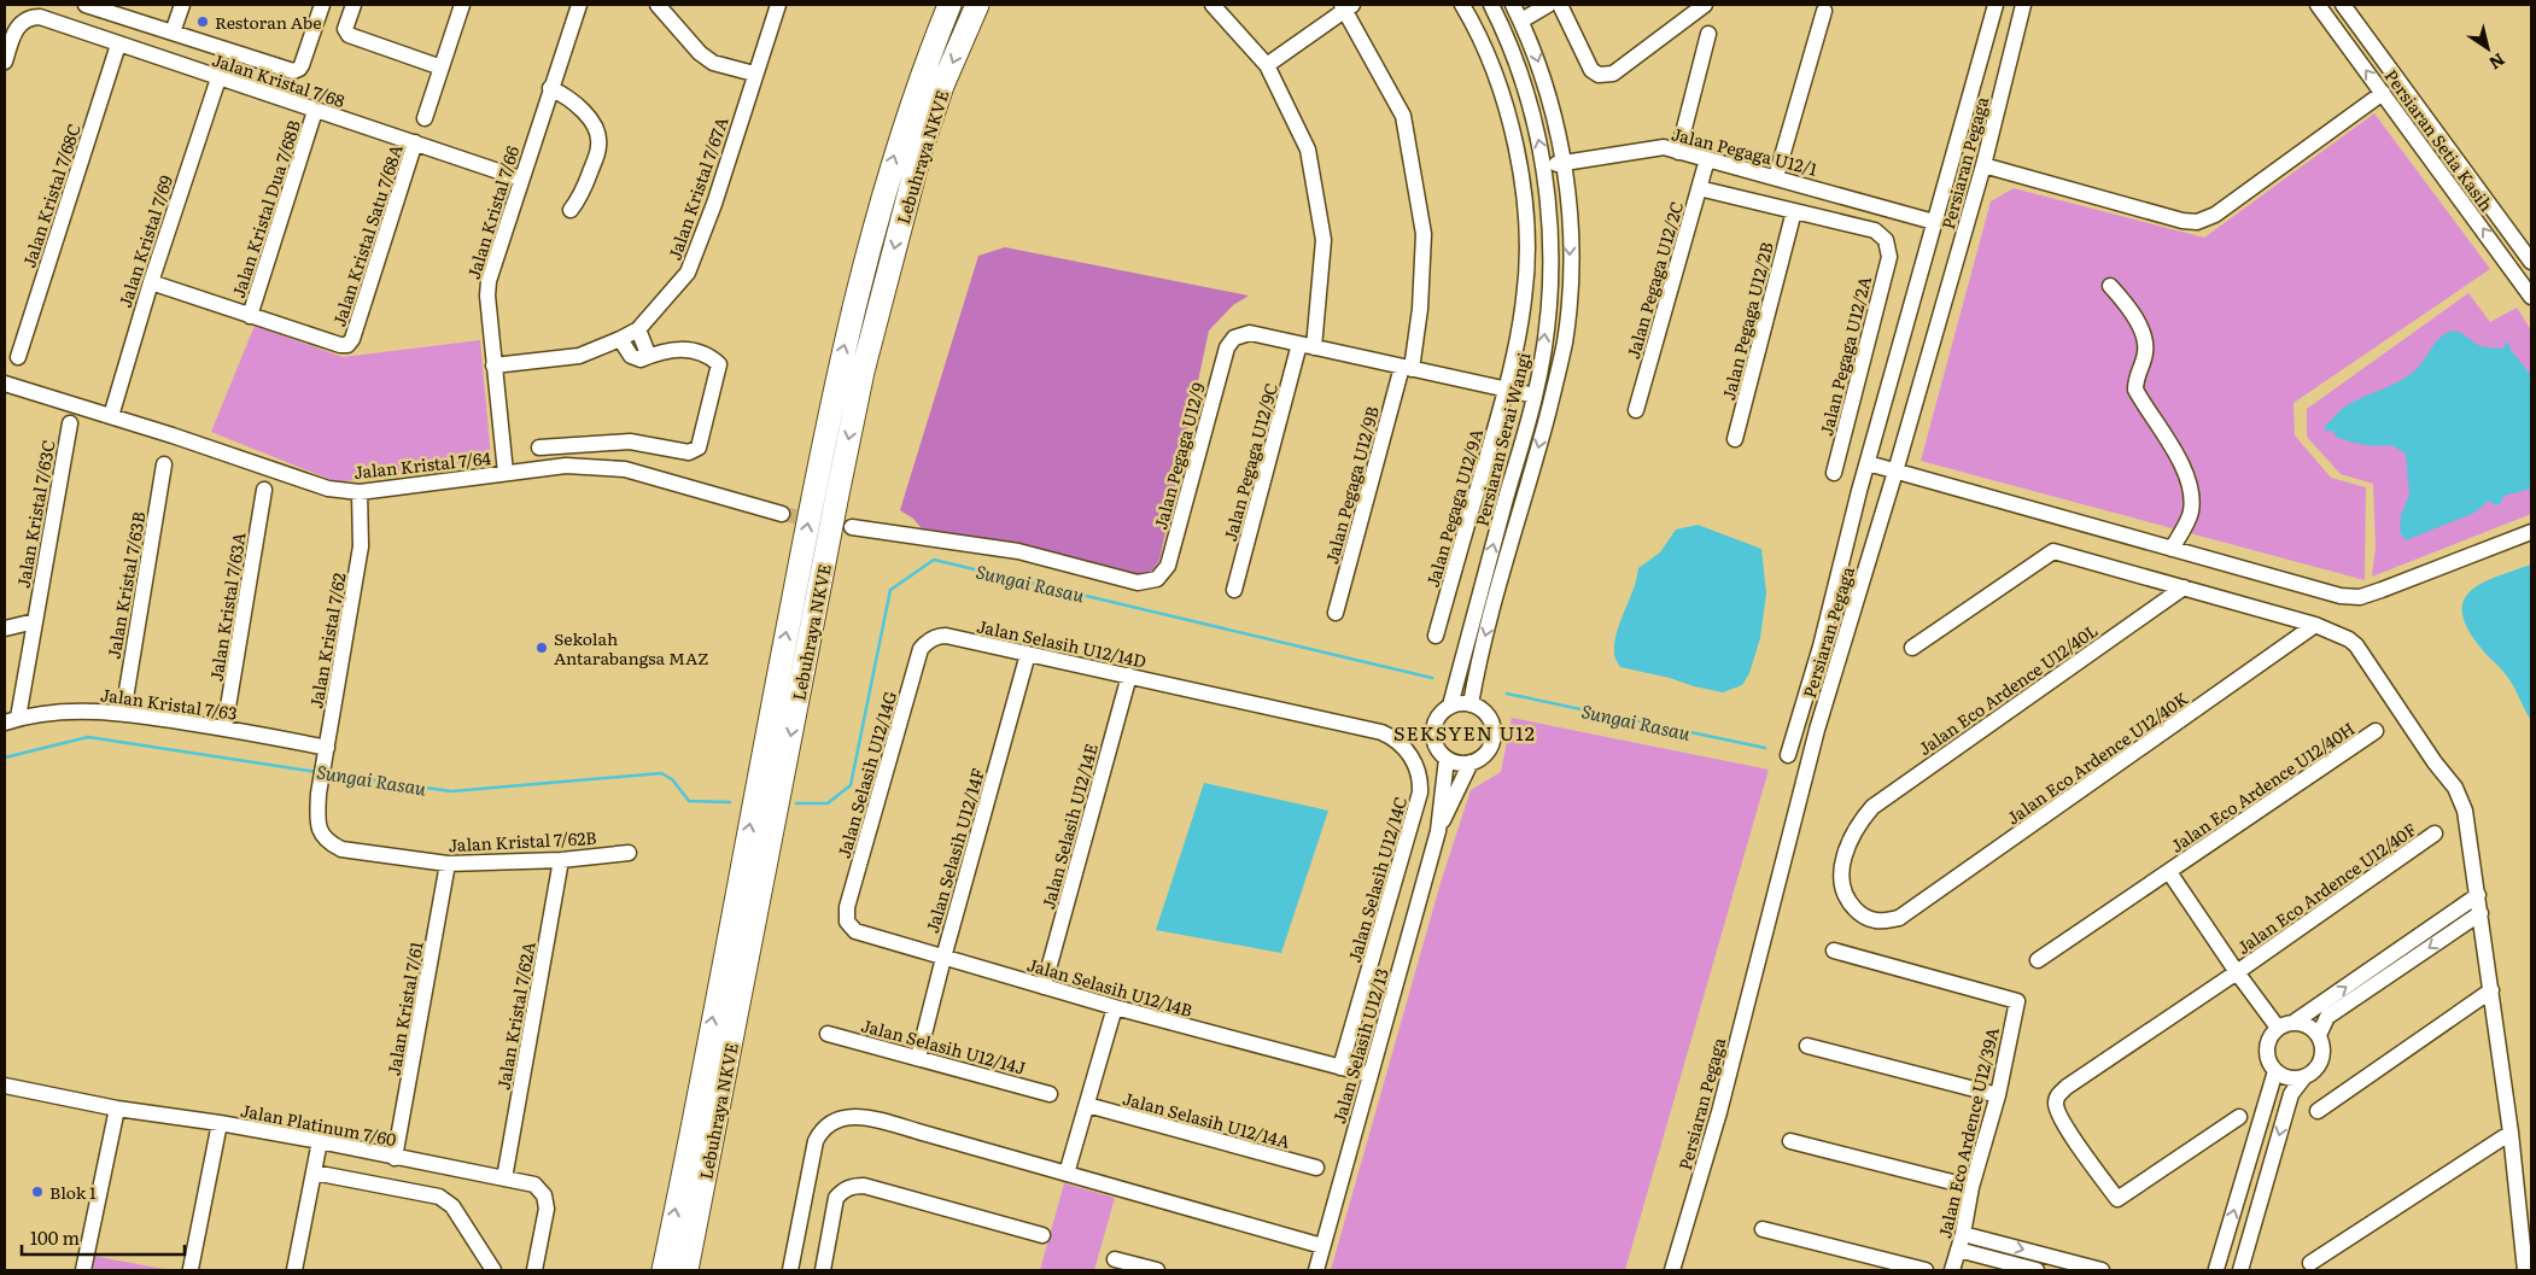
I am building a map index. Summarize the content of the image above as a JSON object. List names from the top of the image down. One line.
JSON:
{"streets":{"highway":["Lebuhraya NKVE"],"street":["Jalan Kristal 7/68","Persiaran Setia Kasih","Jalan Pegaga U12/1","Persiaran Pegaga","Jalan Kristal 7/67A","Jalan Kristal 7/68C","Jalan Kristal Dua 7/68B","Jalan Kristal 7/66","Jalan Kristal Satu 7/68A","Jalan Kristal 7/69","Jalan Pegaga U12/2C","Jalan Pegaga U12/2B","Jalan Pegaga U12/2A","Persiaran Serai Wangi","Jalan Pegaga U12/9","Jalan Pegaga U12/9C","Jalan Kristal 7/64","Jalan Pegaga U12/9B","Jalan Pegaga U12/9A","Jalan Kristal 7/63C","Jalan Kristal 7/63B","Jalan Kristal 7/63A","Jalan Kristal 7/62","Jalan Selasih U12/14D","Jalan Eco Ardence U12/40L","Jalan Kristal 7/63","Jalan Eco Ardence U12/40K","Jalan Selasih U12/14G","Jalan Eco Ardence U12/40H","Jalan Selasih U12/14E","Jalan Kristal 7/62B","Jalan Selasih U12/14F","Jalan Selasih U12/14C","Jalan Eco Ardence U12/40F","Jalan Selasih U12/14B","Jalan Kristal 7/61","Jalan Kristal 7/62A","Jalan Selasih U12/14J","Jalan Selasih U12/13","Jalan Selasih U12/14A","Jalan Platinum 7/60","Jalan Eco Ardence U12/39A"]},"crossings":[["Jalan Kristal 7/68","Jalan Kristal 7/68C"],["Jalan Kristal 7/68","Jalan Kristal Dua 7/68B"],["Jalan Kristal 7/68","Jalan Kristal 7/66"],["Jalan Kristal 7/68","Jalan Kristal Satu 7/68A"],["Jalan Kristal 7/68","Jalan Kristal 7/69"],["Jalan Pegaga U12/1","Persiaran Pegaga"],["Jalan Pegaga U12/1","Jalan Pegaga U12/2C"],["Jalan Pegaga U12/1","Persiaran Serai Wangi"],["Jalan Kristal 7/67A","Jalan Kristal 7/66"],["Jalan Kristal Dua 7/68B","Jalan Kristal Satu 7/68A"],["Jalan Kristal 7/66","Jalan Kristal 7/64"],["Jalan Kristal 7/69","Jalan Kristal 7/64"],["Jalan Pegaga U12/2B","Jalan Pegaga U12/2A"],["Persiaran Serai Wangi","Jalan Pegaga U12/9"],["Persiaran Serai Wangi","Jalan Selasih U12/13"],["Jalan Pegaga U12/9","Jalan Pegaga U12/9C"],["Jalan Pegaga U12/9","Jalan Pegaga U12/9B"],["Jalan Pegaga U12/9","Jalan Pegaga U12/9A"],["Jalan Kristal 7/64","Jalan Kristal 7/62"],["Jalan Kristal 7/63C","Jalan Kristal 7/63"],["Jalan Kristal 7/63B","Jalan Kristal 7/63"],["Jalan Kristal 7/63A","Jalan Kristal 7/63"],["Jalan Kristal 7/62","Jalan Kristal 7/63"],["Jalan Kristal 7/62","Jalan Kristal 7/62B"],["Jalan Selasih U12/14D","Jalan Selasih U12/14G"],["Jalan Selasih U12/14D","Jalan Selasih U12/14E"],["Jalan Selasih U12/14D","Jalan Selasih U12/14F"],["Jalan Selasih U12/14D","Jalan Selasih U12/14C"],["Jalan Eco Ardence U12/40L","Jalan Eco Ardence U12/40K"],["Jalan Selasih U12/14G","Jalan Selasih U12/14B"],["Jalan Selasih U12/14E","Jalan Selasih U12/14B"],["Jalan Kristal 7/62B","Jalan Kristal 7/61"],["Jalan Kristal 7/62B","Jalan Kristal 7/62A"],["Jalan Selasih U12/14F","Jalan Selasih U12/14B"],["Jalan Selasih U12/14F","Jalan Selasih U12/14J"],["Jalan Selasih U12/14C","Jalan Selasih U12/14B"],["Jalan Selasih U12/14B","Jalan Selasih U12/13"],["Jalan Kristal 7/61","Jalan Platinum 7/60"],["Jalan Kristal 7/62A","Jalan Platinum 7/60"]],"districts":["SEKSYEN U12"],"water":["Sungai Rasau"],"places":["Restoran Abe","Sekolah Antarabangsa MAZ","Blok 1"],"scale_bar":"100 m","north":"bottom right"}
